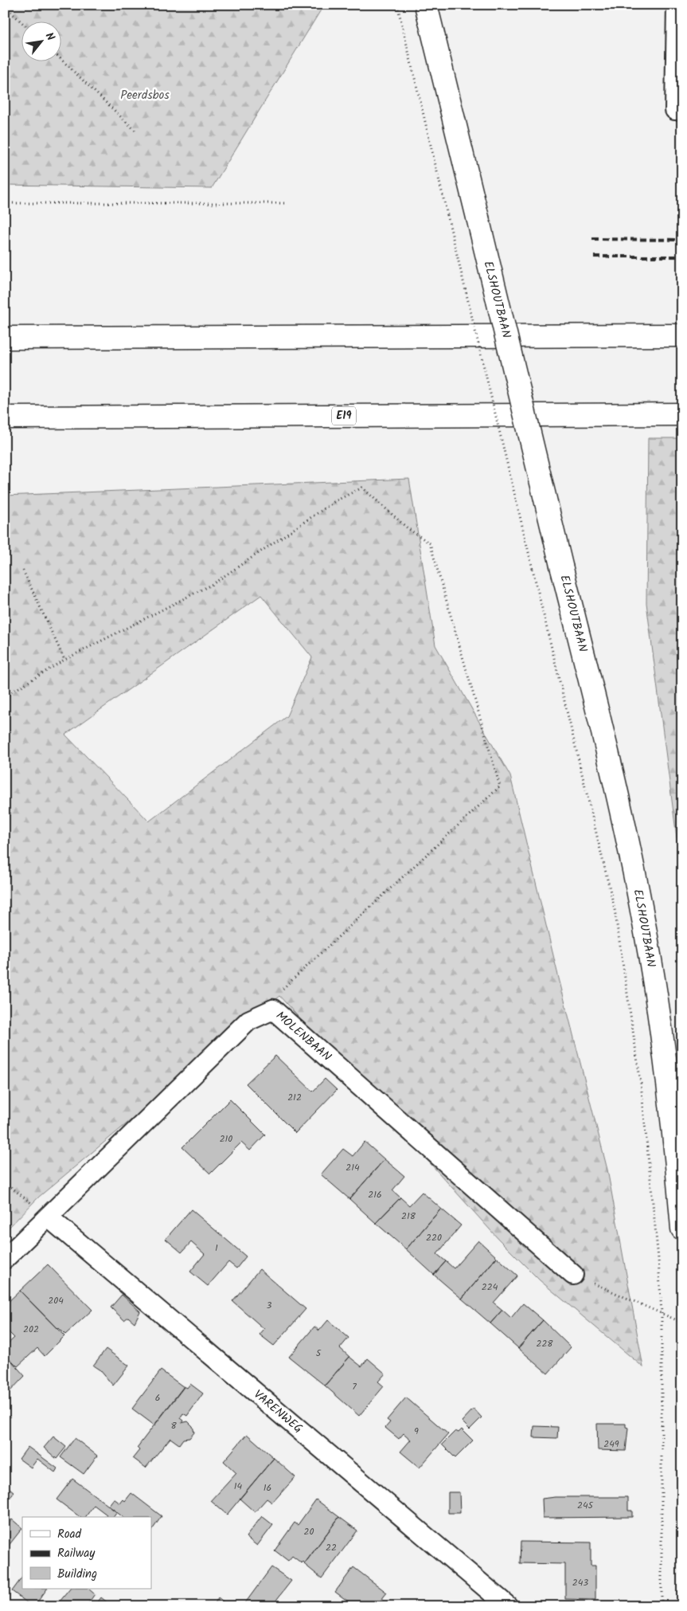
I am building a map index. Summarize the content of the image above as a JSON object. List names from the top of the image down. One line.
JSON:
{"streets":{"main road":["ELSHOUTBAAN","E19"],"street":["MOLENBAAN","VARENWEG"]},"crossings":[["MOLENBAAN","VARENWEG"]],"parks":["Peerdsbos"],"house_numbers":["212","210","214","216","218","220","1","224","204","3","202","228","5","7","6","8","9","249","14","16","245","20","22","243"],"legend":["Road","Railway","Building"],"north":"top right"}
